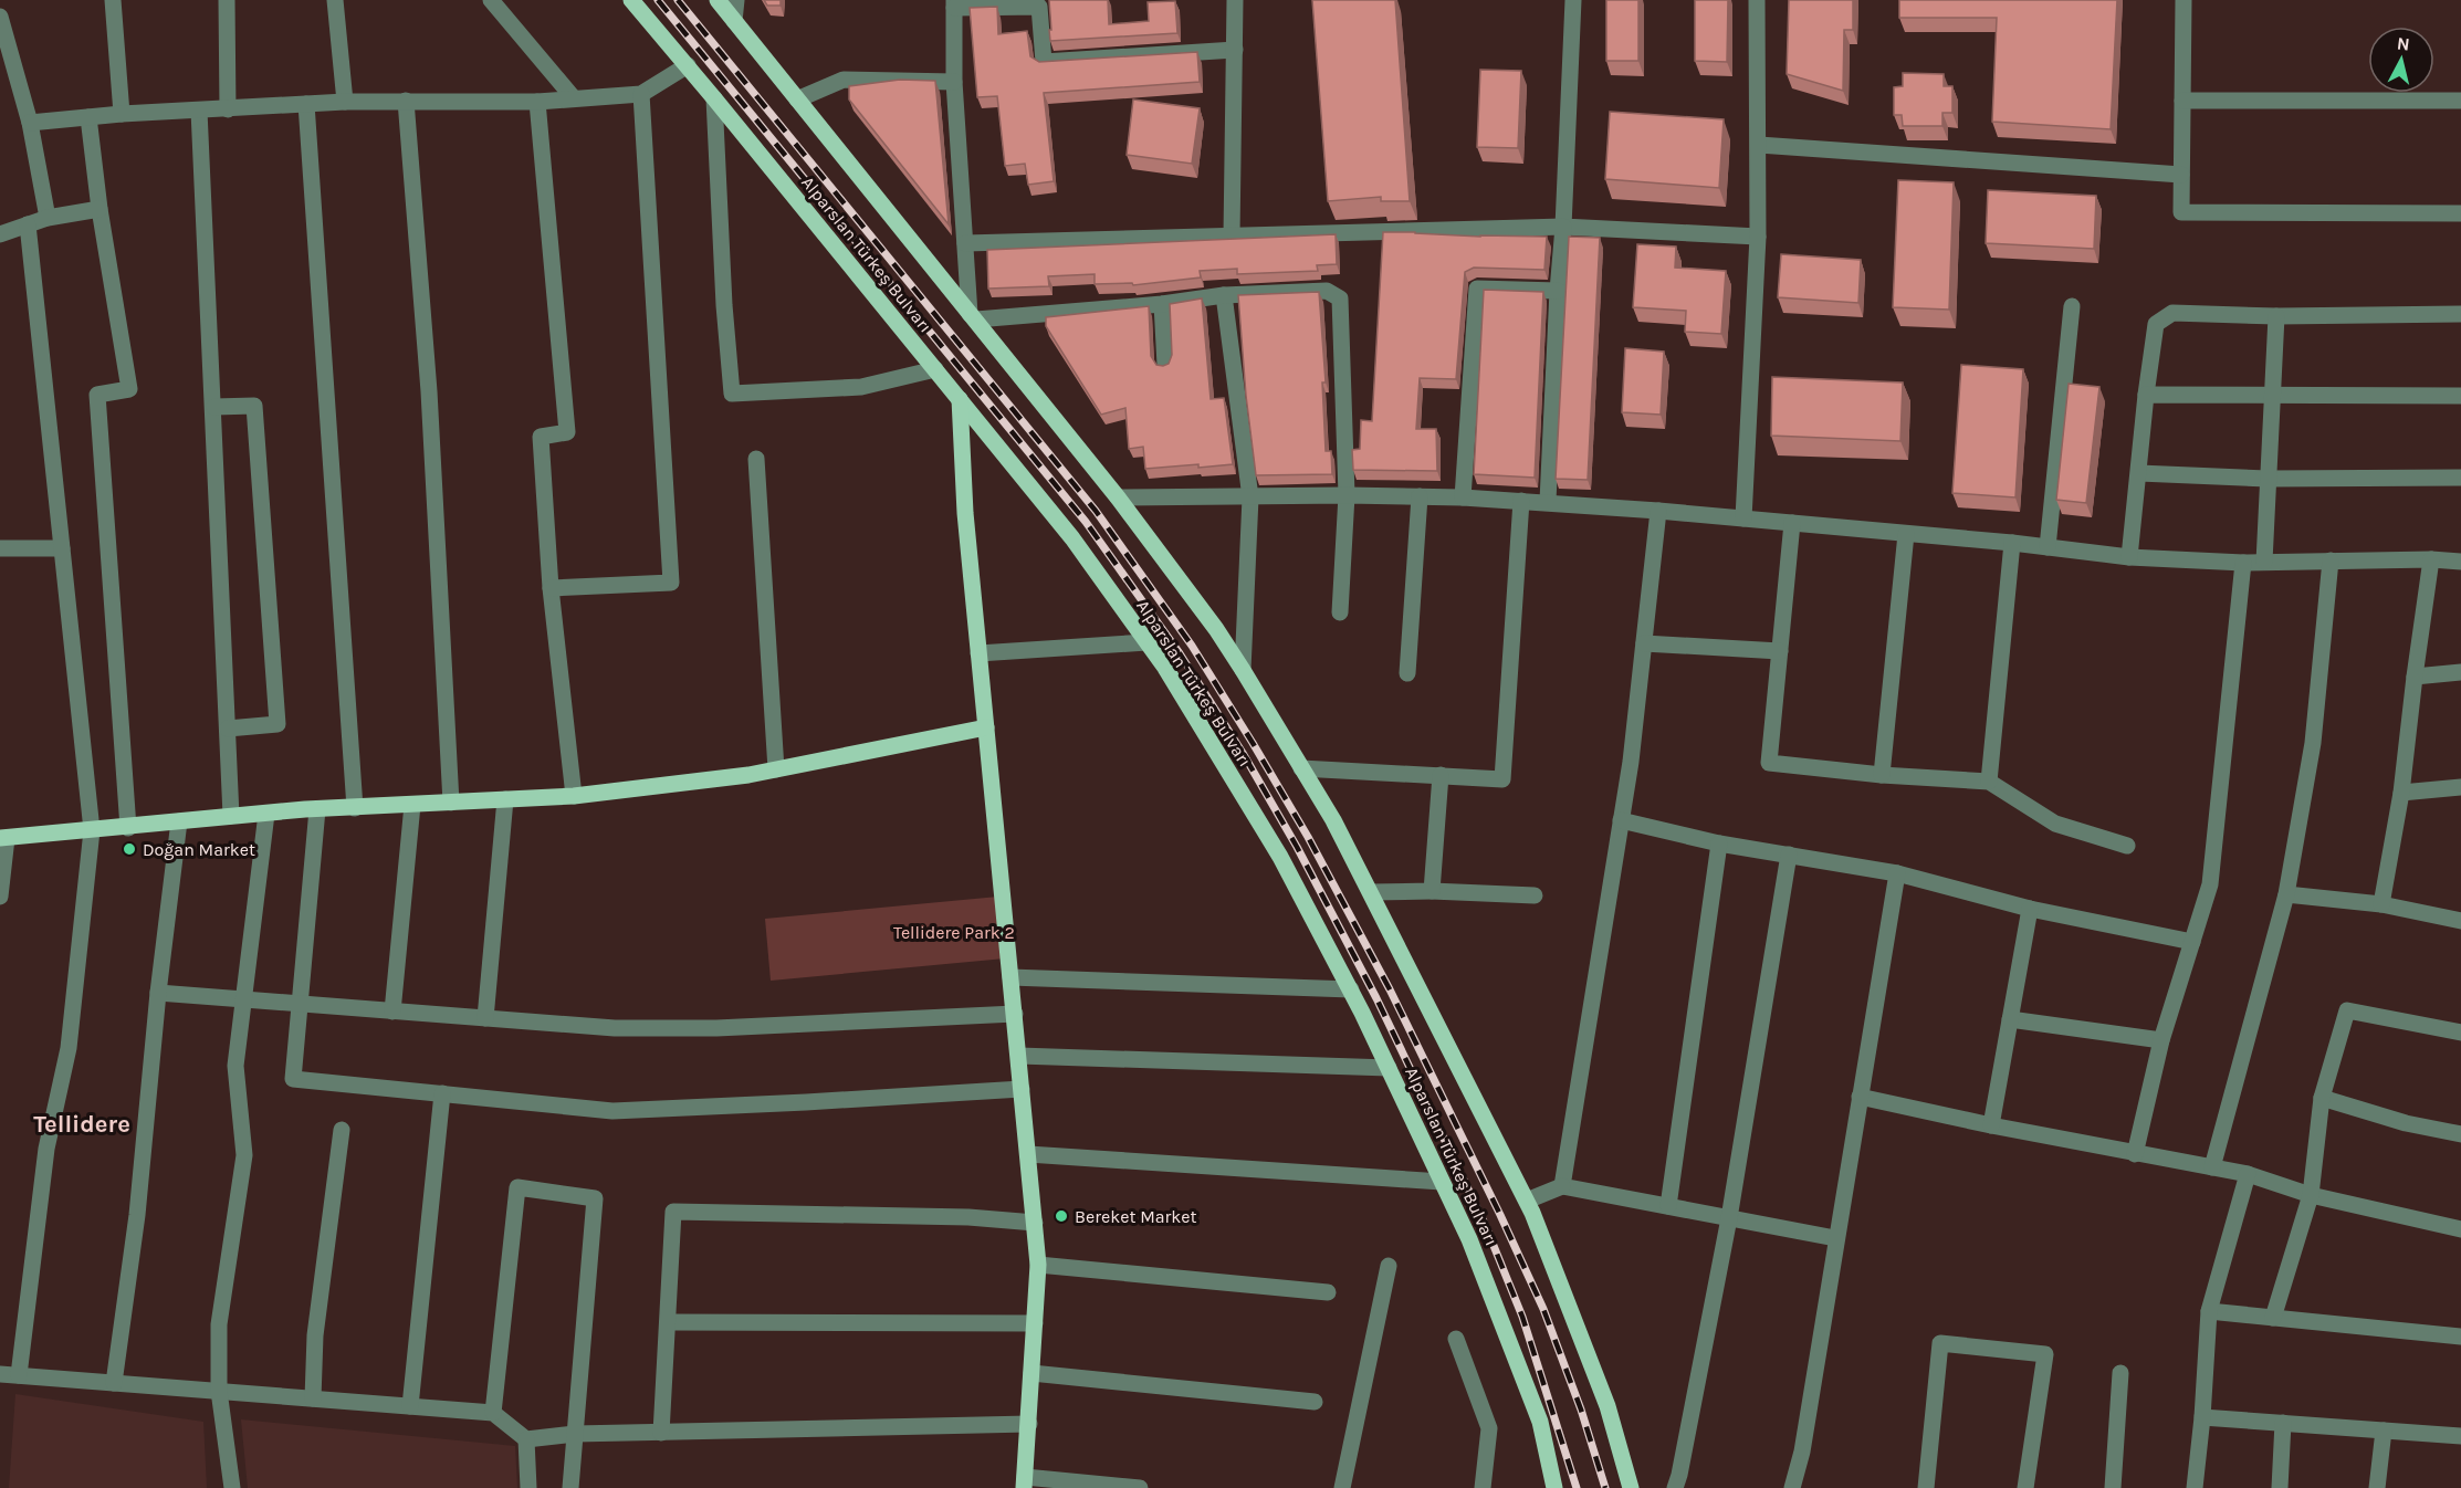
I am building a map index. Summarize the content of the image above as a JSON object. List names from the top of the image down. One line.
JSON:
{"streets":{"main road":["Alparslan Türkeş Bulvarı"]},"districts":["Tellidere"],"parks":["Tellidere Park 2"],"places":["Doğan Market","Bereket Market"],"north":"top"}
